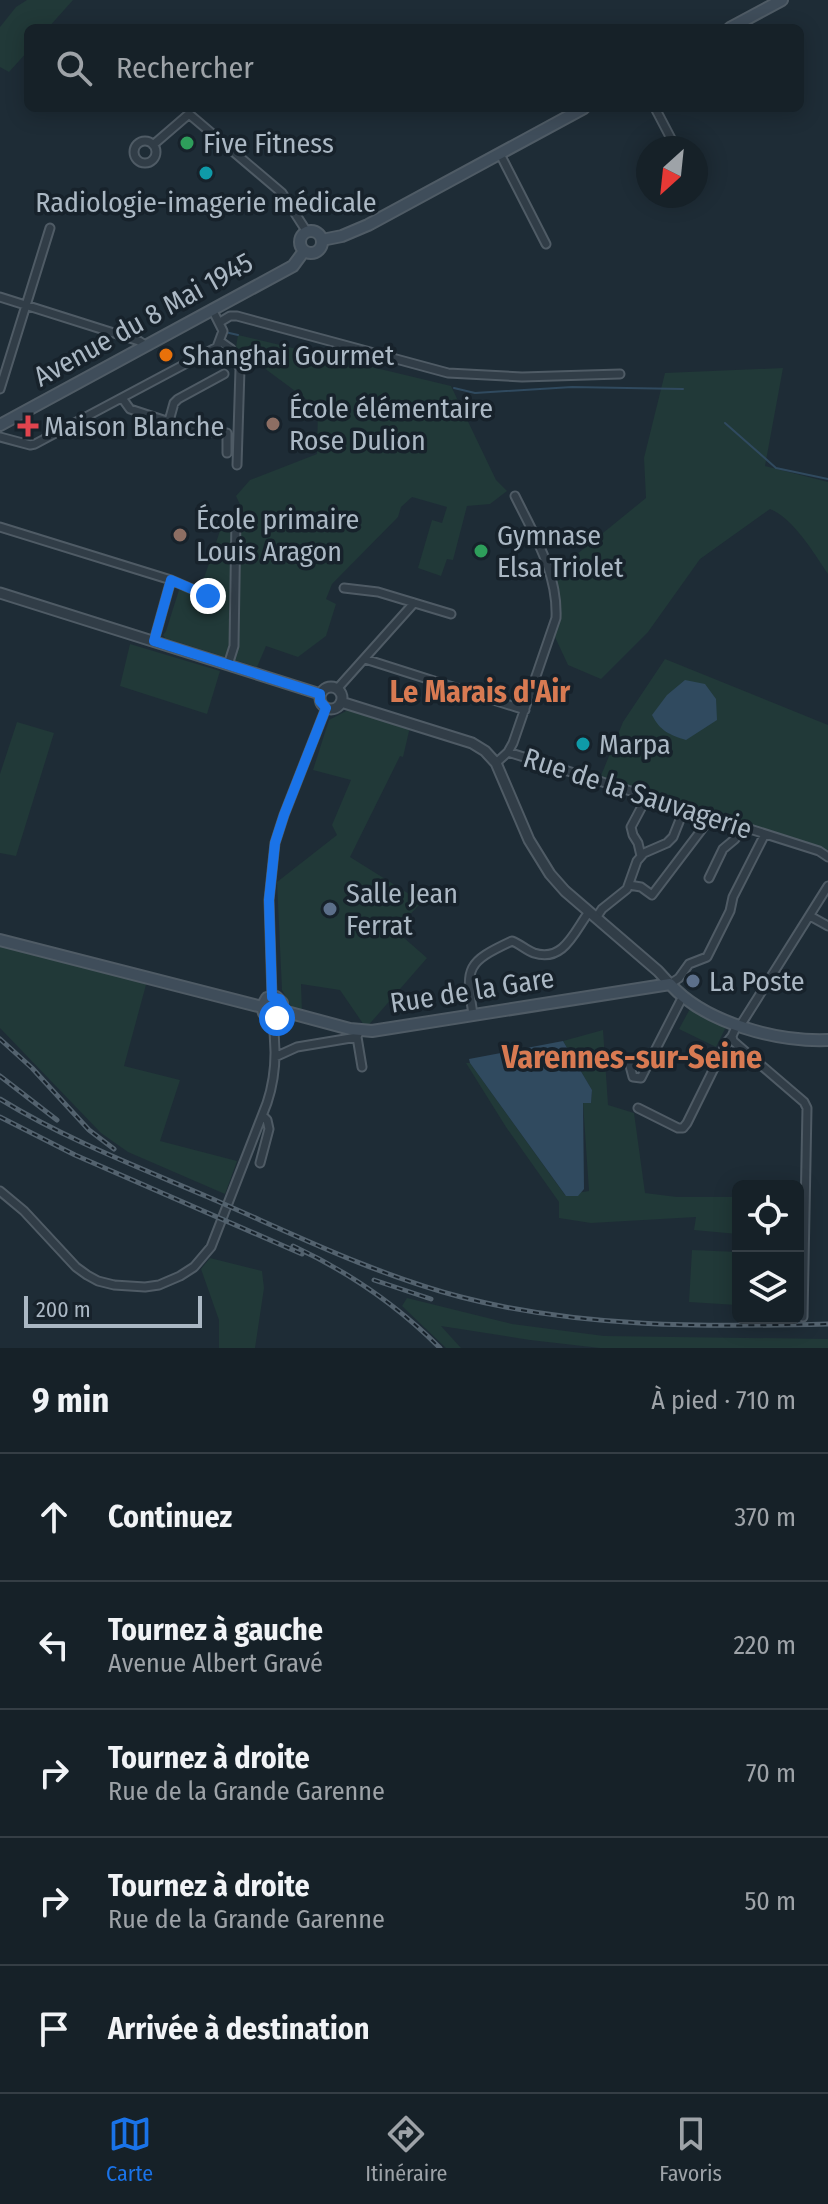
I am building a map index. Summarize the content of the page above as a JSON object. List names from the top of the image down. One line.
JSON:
{"streets":{"main road":["Avenue du 8 Mai 1945","Rue de la Gare"],"street":["Rue de la Sauvagerie"]},"districts":["Le Marais d'Air","Varennes-sur-Seine"],"places":{"other":["Five Fitness","Radiologie-imagerie médicale","Shanghai Gourmet","École élémentaire Rose Dulion","École primaire Louis Aragon","Gymnase Elsa Triolet","Marpa","Salle Jean Ferrat","La Poste"],"health":["Maison Blanche"]},"scale_bar":"200 m","north":"bottom left","page":{"search":"Rechercher","scale":"200 m","heading":["9 min","À pied · 710 m"],"list":[["Continuez","370 m"],["Tournez à gauche","Avenue Albert Gravé","220 m"],["Tournez à droite","Rue de la Grande Garenne","70 m"],["Tournez à droite","Rue de la Grande Garenne","50 m"],"Arrivée à destination"],"nav":["Carte","Itinéraire","Favoris"]}}
